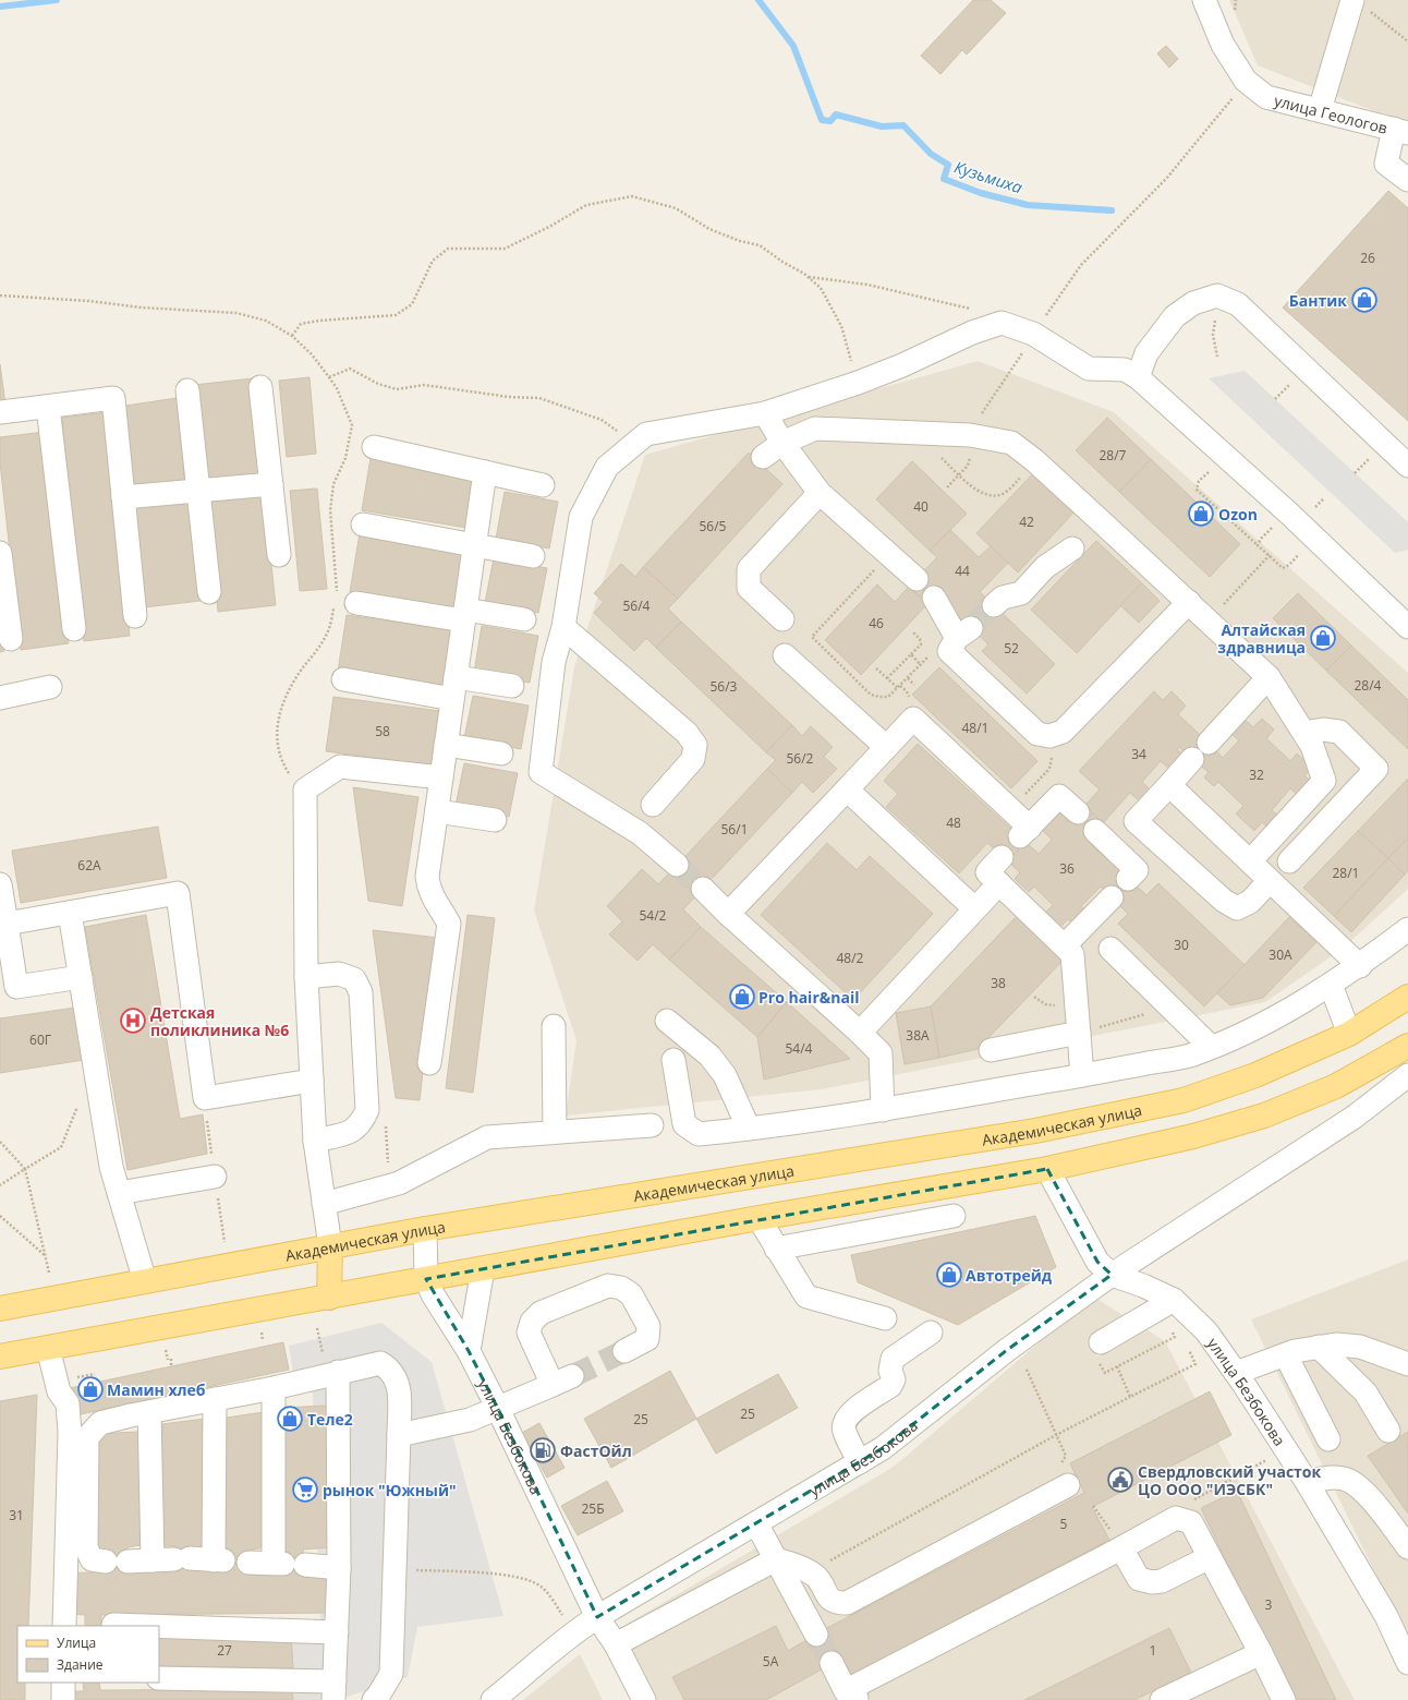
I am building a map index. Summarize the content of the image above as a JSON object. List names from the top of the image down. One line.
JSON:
{"streets":{"main road":["Академическая улица"],"street":["улица Геологов","улица Безбокова"]},"water":["Кузьмиха"],"places":{"shop":["Бантик","Ozon","Алтайская здравница","Pro hair&nail","Автотрейд","Мамин хлеб","Теле2"],"hospital":["Детская поликлиника №6"],"fuel station":["ФастОйл"],"public building":["Свердловский участок ЦО ООО \"ИЭСБК\""],"supermarket":["рынок \"Южный\""]},"house_numbers":["26","28/7","40","42","56/5","44","56/4","46","52","28/4","56/3","48/1","58","34","56/2","32","48","56/1","62А","36","28/1","54/2","30","30А","48/2","38","38А","60Г","54/4","25","25","25Б","31","5","3","27","1","5А"],"legend":["Улица","Здание"]}
